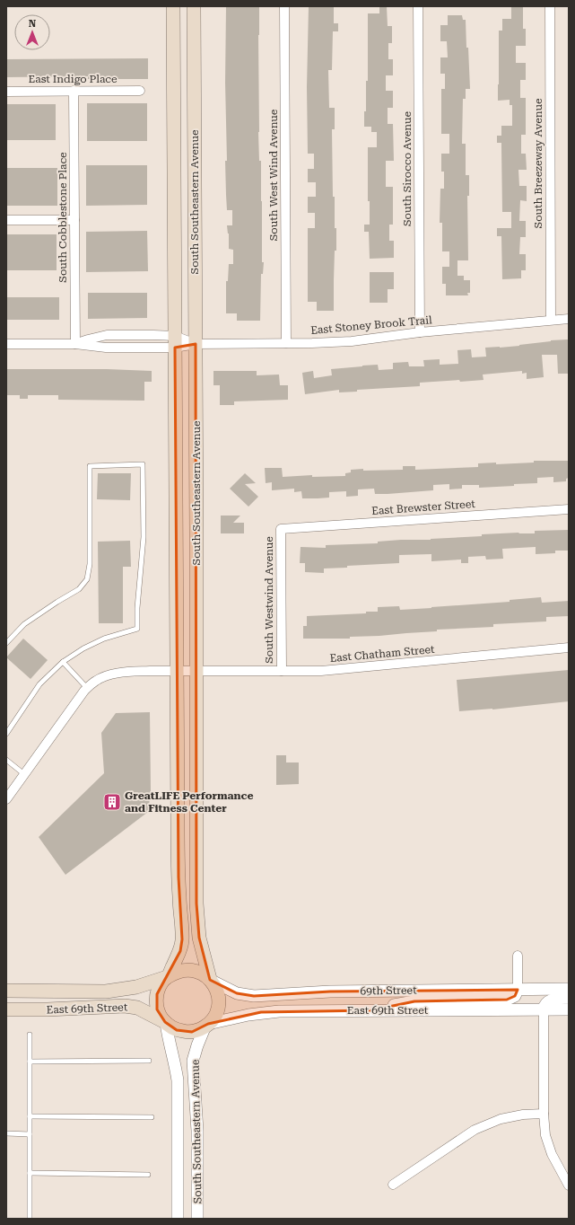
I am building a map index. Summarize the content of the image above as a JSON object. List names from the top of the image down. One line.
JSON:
{"streets":{"main road":["South Southeastern Avenue","East 69th Street"],"street":["East Indigo Place","South Breezeway Avenue","South Sirocco Avenue","South West Wind Avenue","South Cobblestone Place","East Stoney Brook Trail","East Brewster Street","South Westwind Avenue","East Chatham Street","69th Street"]},"crossings":[["East Indigo Place","South Cobblestone Place"],["South Breezeway Avenue","East Stoney Brook Trail"],["South Sirocco Avenue","East Stoney Brook Trail"],["South West Wind Avenue","East Stoney Brook Trail"],["South Southeastern Avenue","East Stoney Brook Trail"],["South Southeastern Avenue","East Chatham Street"],["South Southeastern Avenue","69th Street"],["South Southeastern Avenue","East 69th Street"],["East Brewster Street","South Westwind Avenue"],["South Westwind Avenue","East Chatham Street"],["69th Street","East 69th Street"]],"places":{"building":["GreatLIFE Performance and Fitness Center"]},"north":"top"}
